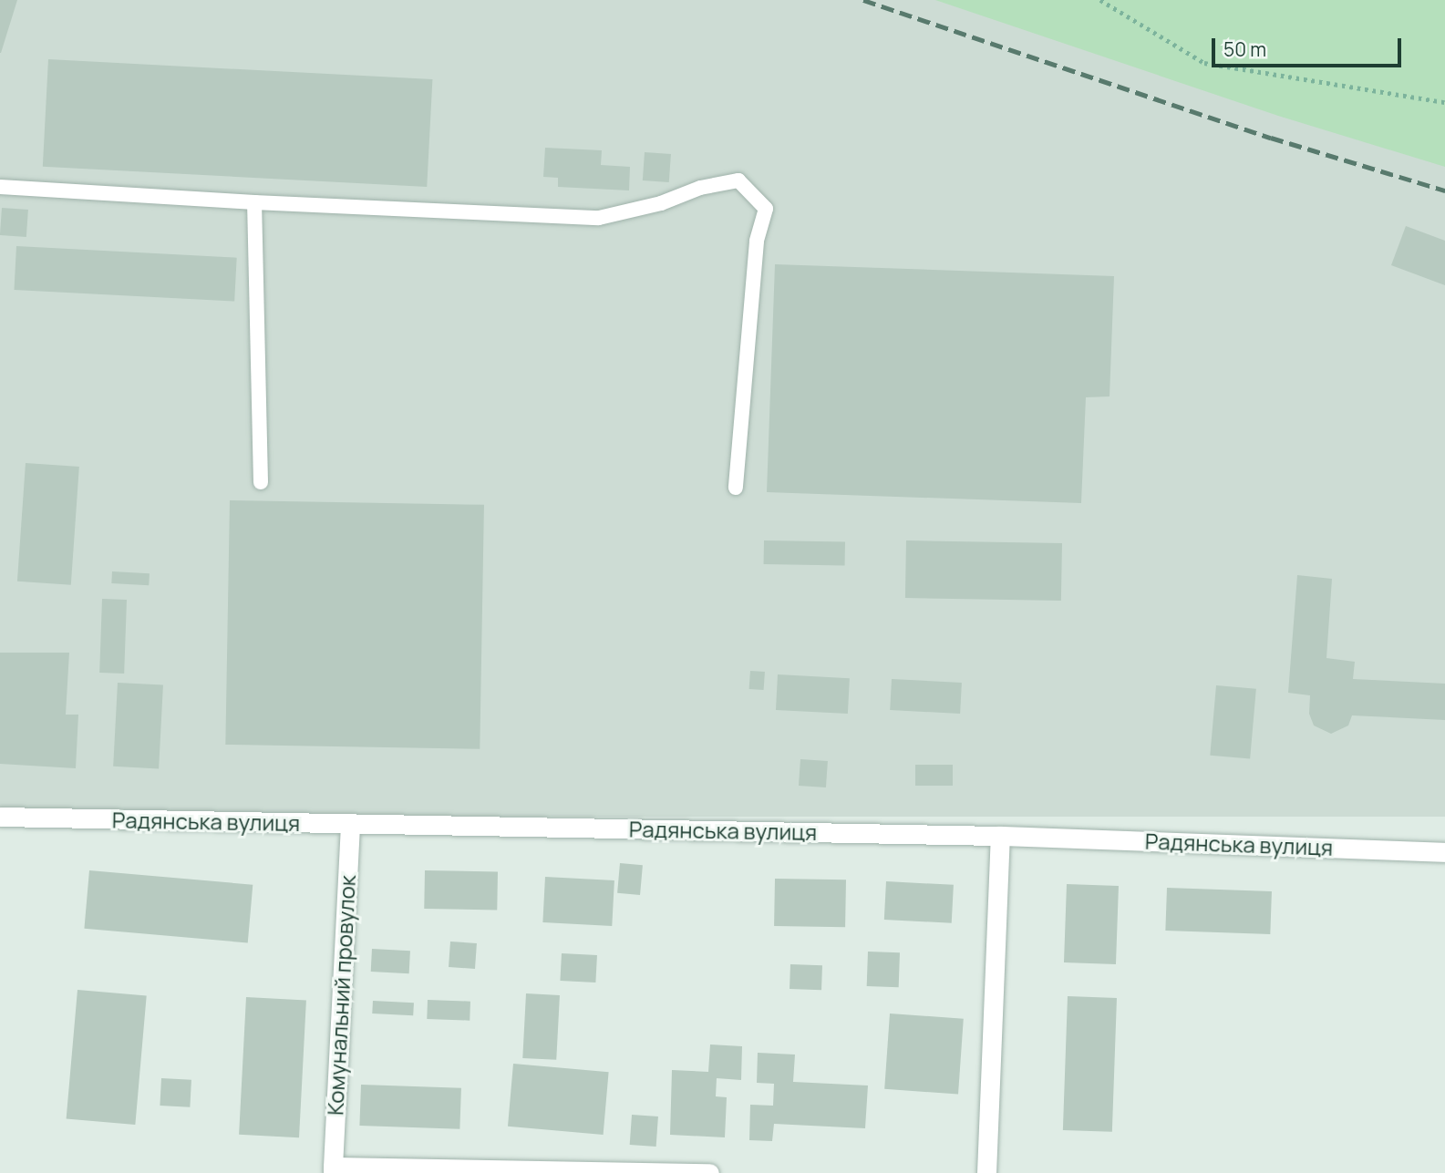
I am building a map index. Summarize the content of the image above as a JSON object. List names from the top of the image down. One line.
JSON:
{"streets":{"street":["Радянська вулиця","Комунальний провулок"]},"crossings":[["Радянська вулиця","Комунальний провулок"]],"scale_bar":"50 m"}
